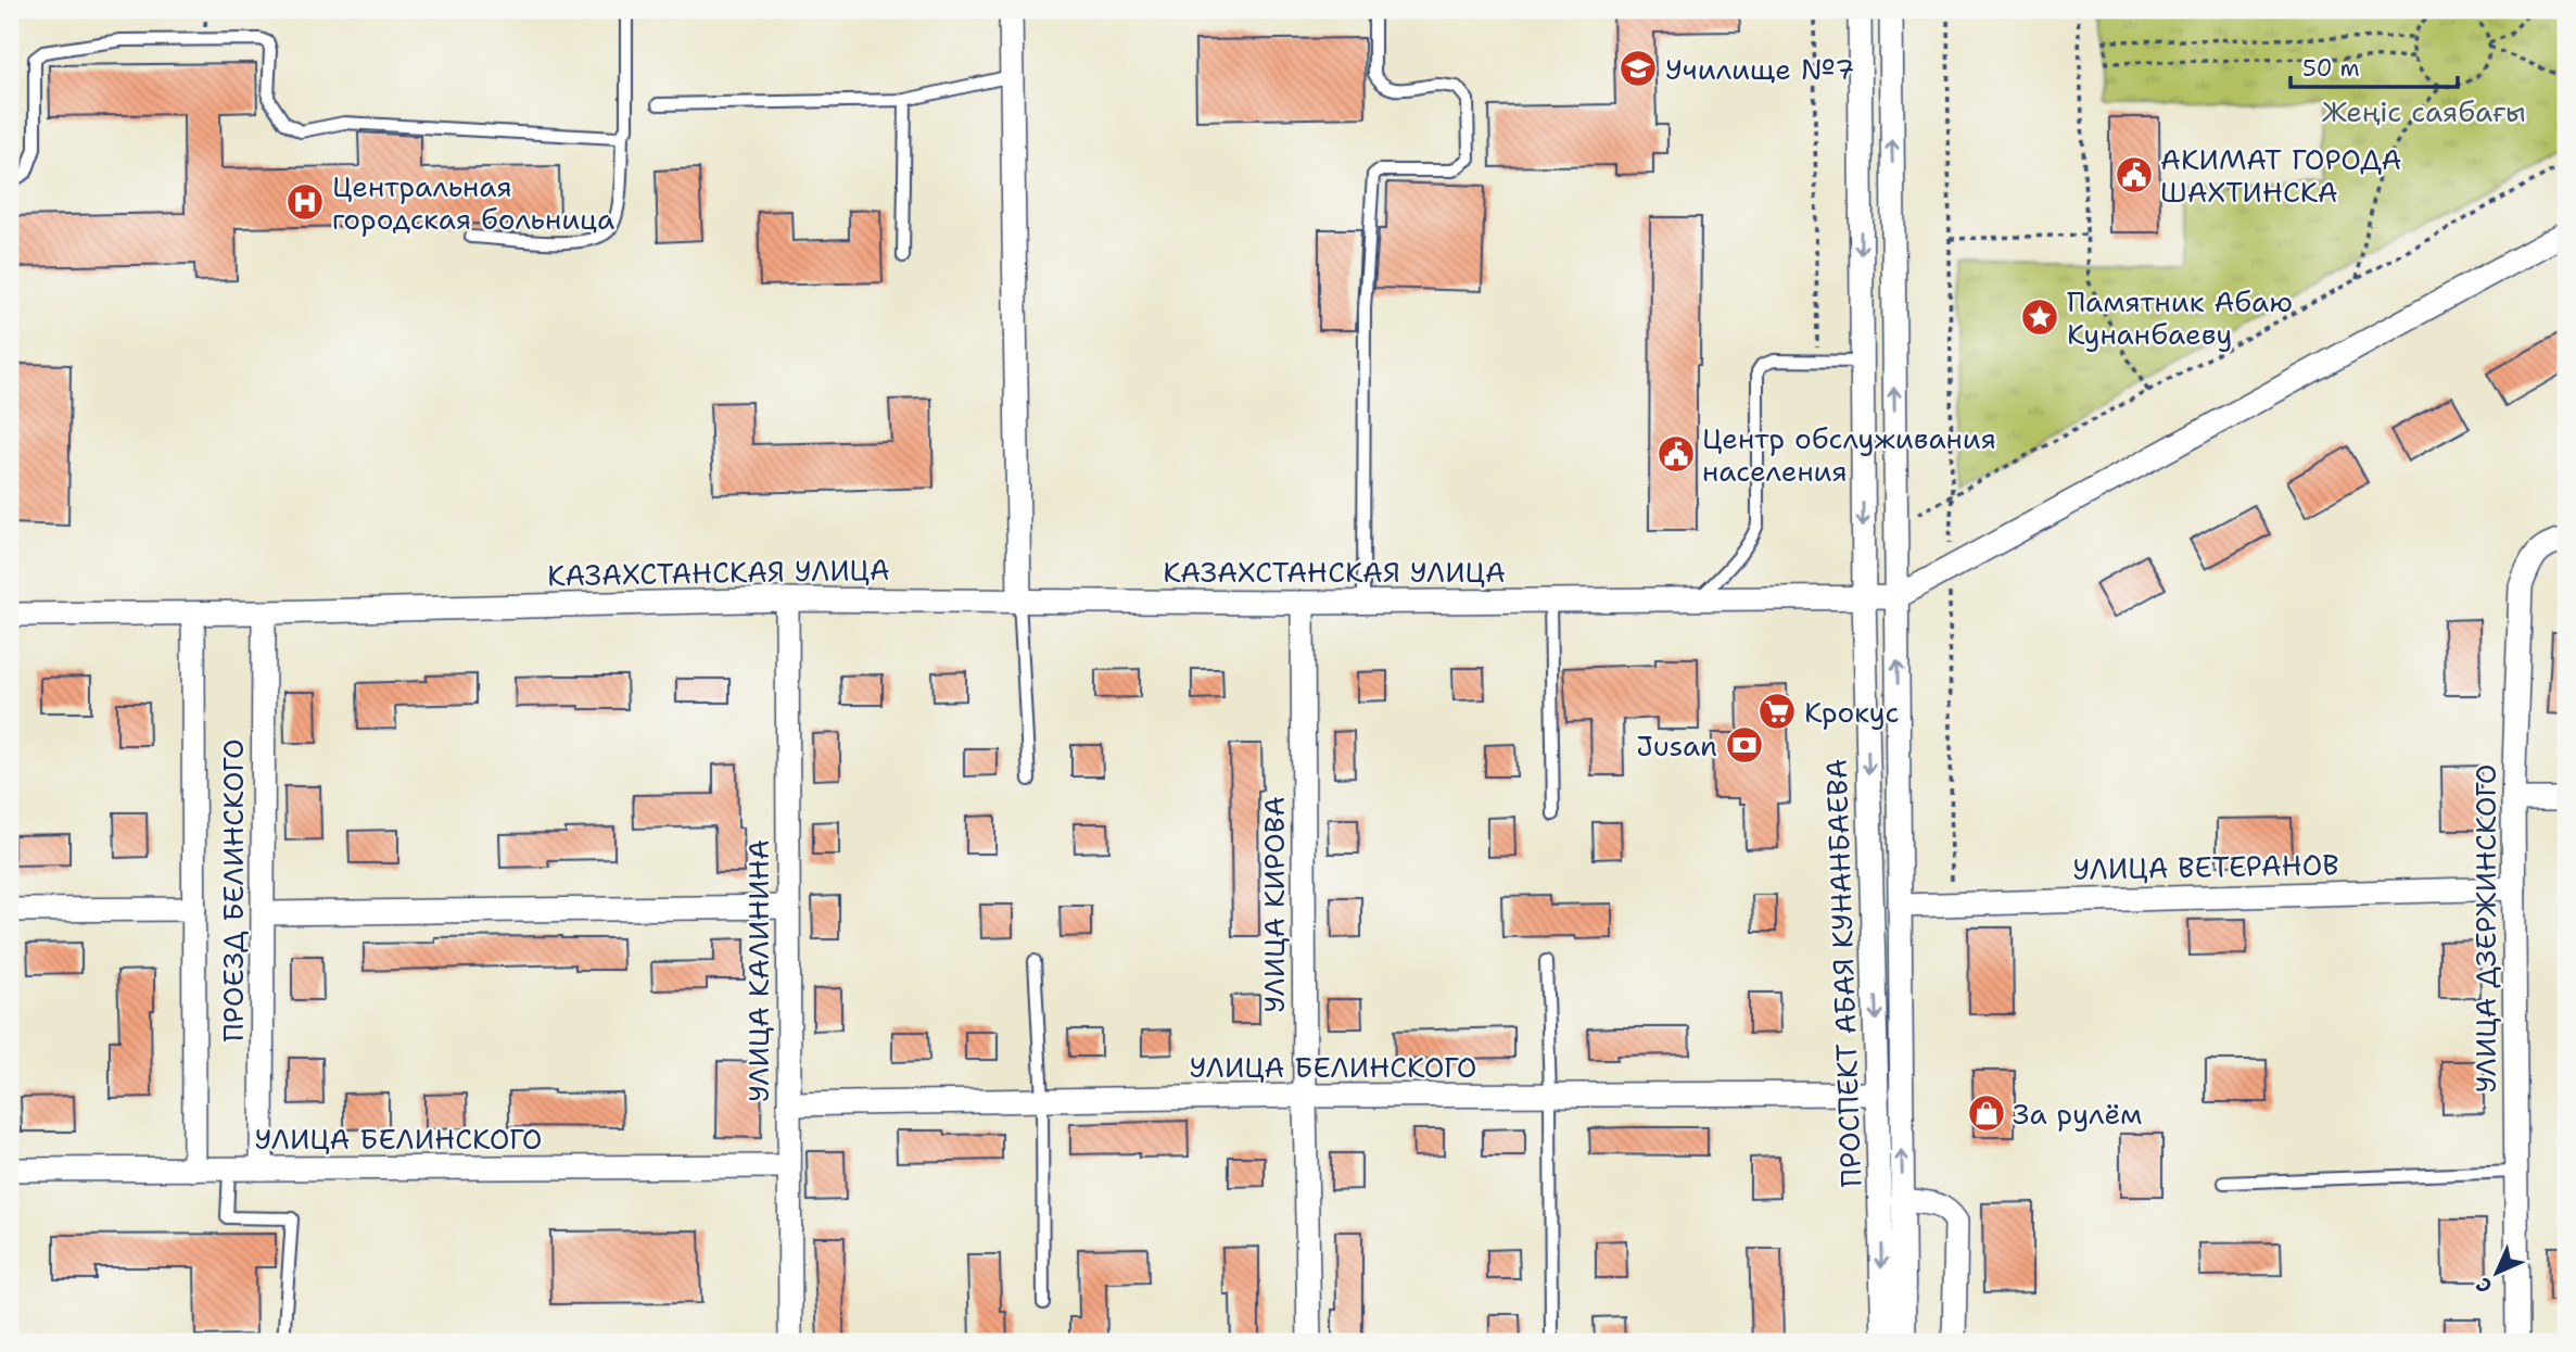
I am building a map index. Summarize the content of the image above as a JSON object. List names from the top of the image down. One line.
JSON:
{"streets":{"street":["КАЗАХСТАНСКАЯ УЛИЦА","УЛИЦА ВЕТЕРАНОВ","ПРОЕЗД БЕЛИНСКОГО","УЛИЦА КИРОВА","УЛИЦА ДЗЕРЖИНСКОГО","УЛИЦА КАЛИНИНА","ПРОСПЕКТ АБАЯ КУНАНБАЕВА","УЛИЦА БЕЛИНСКОГО"]},"crossings":[["КАЗАХСТАНСКАЯ УЛИЦА","ПРОЕЗД БЕЛИНСКОГО"],["КАЗАХСТАНСКАЯ УЛИЦА","УЛИЦА КИРОВА"],["КАЗАХСТАНСКАЯ УЛИЦА","УЛИЦА КАЛИНИНА"],["КАЗАХСТАНСКАЯ УЛИЦА","ПРОСПЕКТ АБАЯ КУНАНБАЕВА"],["УЛИЦА ВЕТЕРАНОВ","УЛИЦА ДЗЕРЖИНСКОГО"],["УЛИЦА ВЕТЕРАНОВ","ПРОСПЕКТ АБАЯ КУНАНБАЕВА"],["ПРОЕЗД БЕЛИНСКОГО","УЛИЦА БЕЛИНСКОГО"],["УЛИЦА КИРОВА","УЛИЦА БЕЛИНСКОГО"],["УЛИЦА КАЛИНИНА","УЛИЦА БЕЛИНСКОГО"],["ПРОСПЕКТ АБАЯ КУНАНБАЕВА","УЛИЦА БЕЛИНСКОГО"]],"parks":["Жеңіс саябағы"],"places":{"school or university":["Училище №7"],"public building":["АКИМАТ ГОРОДА ШАХТИНСКА","Центр обслуживания населения"],"hospital":["Центральная городская больница"],"place":["Памятник Абаю Кунанбаеву"],"supermarket":["Крокус"],"bank":["Jusan"],"shop":["За рулём"]},"scale_bar":"50 m","north":"bottom left"}
